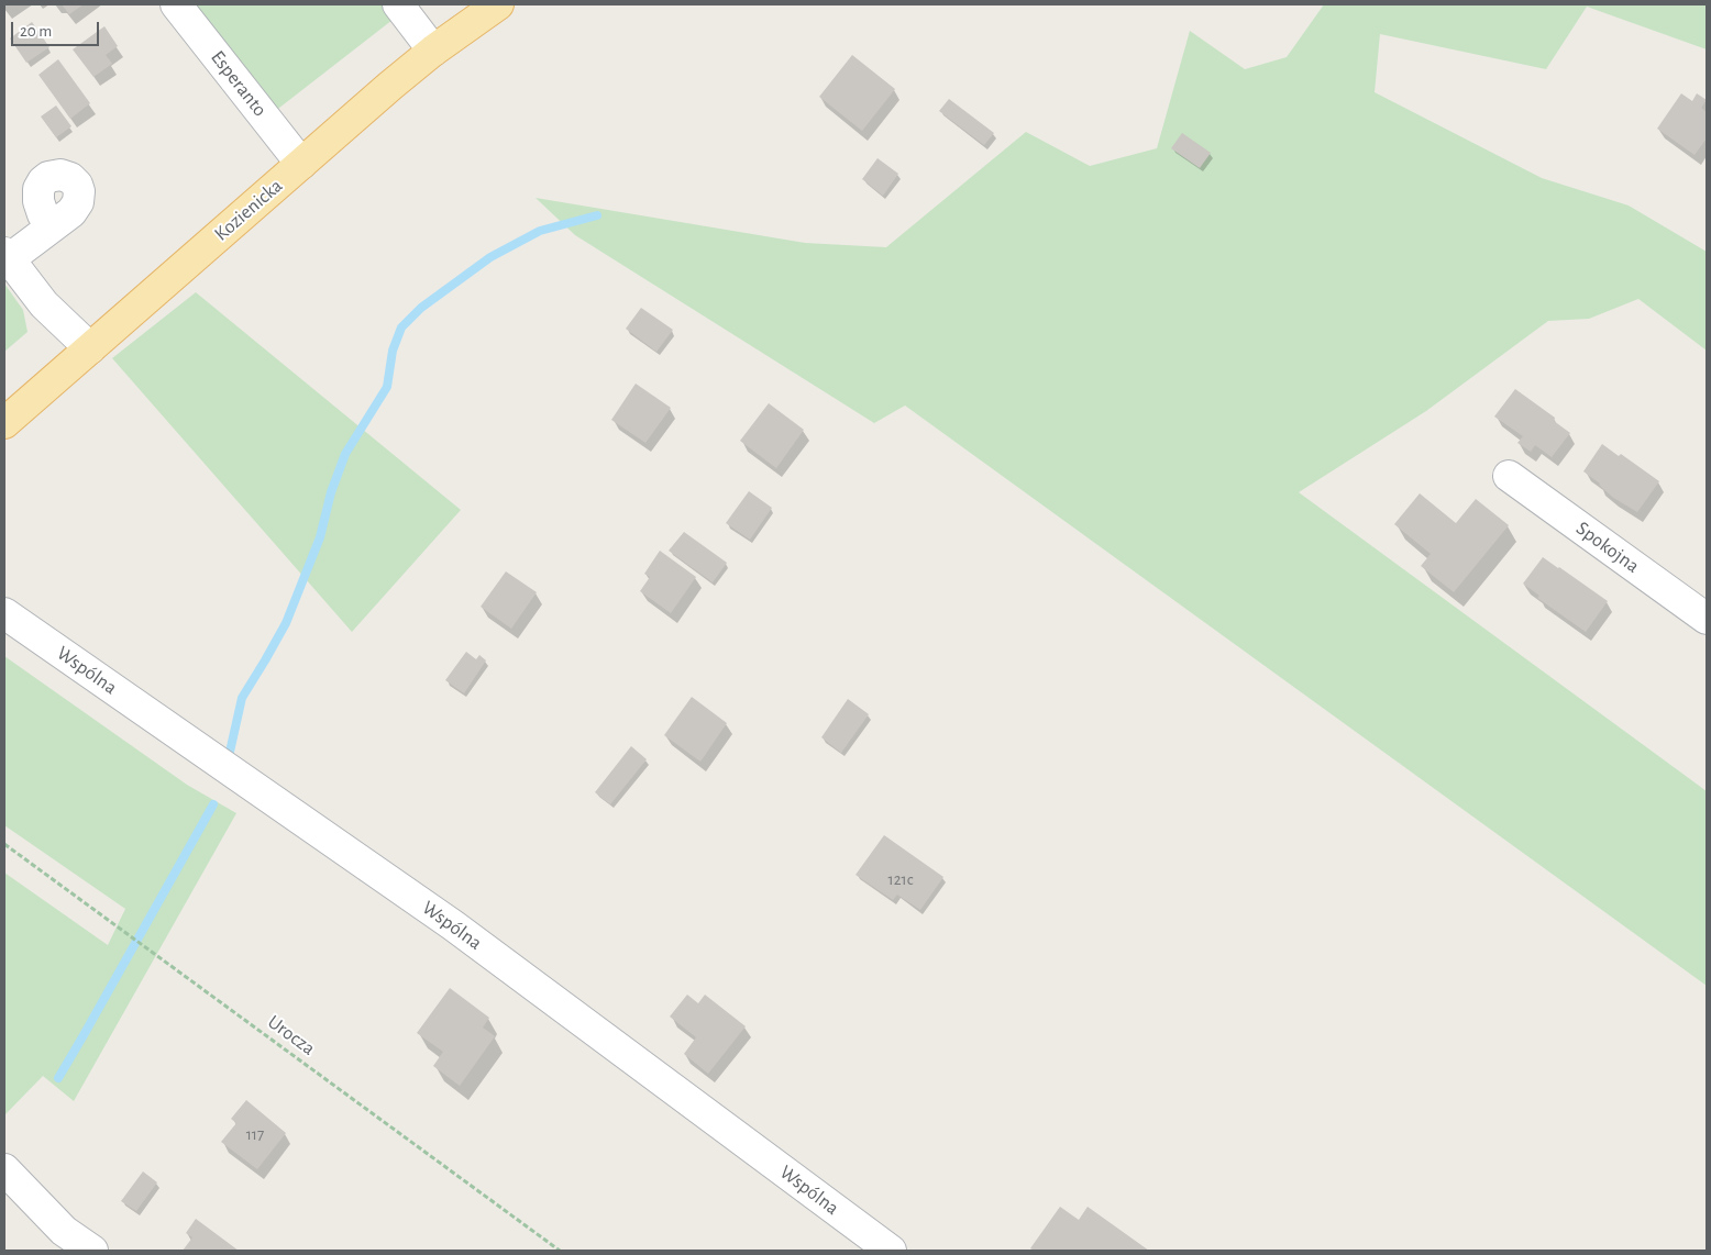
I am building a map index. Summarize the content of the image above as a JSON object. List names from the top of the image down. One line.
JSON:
{"streets":{"main road":["Kozienicka"],"street":["Esperanto","Spokojna","Wspólna"],"path":["Urocza"]},"crossings":[["Esperanto","Kozienicka"]],"house_numbers":["121c","117"],"scale_bar":"20 m"}
